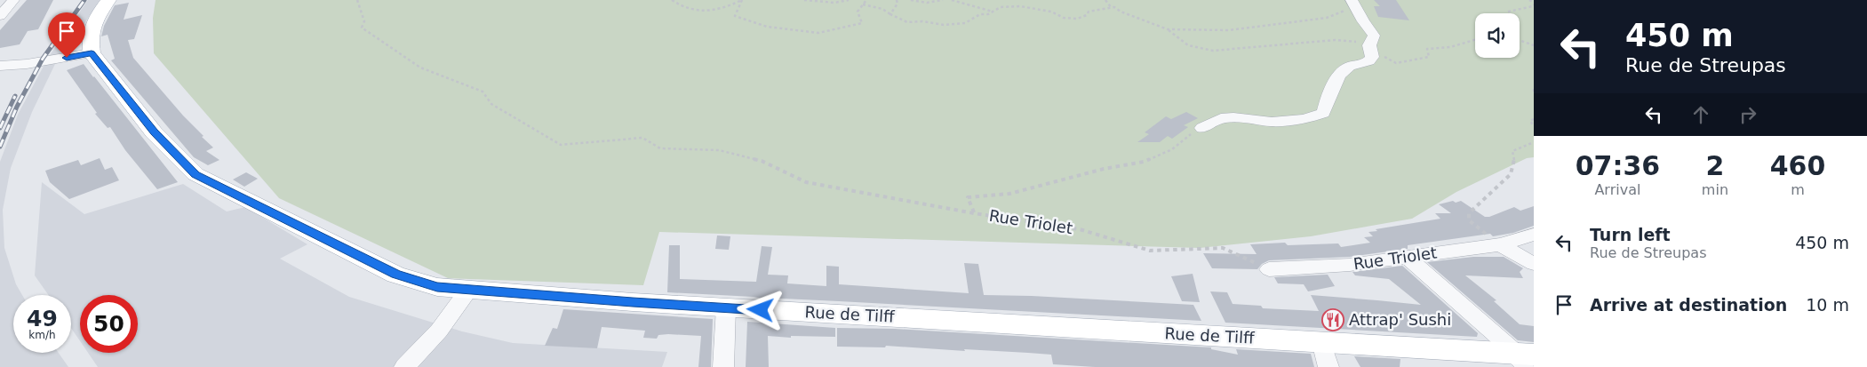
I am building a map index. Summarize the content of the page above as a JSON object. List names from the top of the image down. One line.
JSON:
{"streets":{"main road":["Rue de Tilff"],"street":["Rue Triolet"]},"places":{"restaurant":["Attrap' Sushi"]},"page":{"turn":["450 m","Rue de Streupas"],"eta":["07:36","Arrival","2","min","460","m"],"list":[{"name":"Turn left","note":"Rue de Streupas","value":"450 m"},{"name":"Arrive at destination","value":"10 m"}],"speed":"49 km/h","limit":"50"}}
